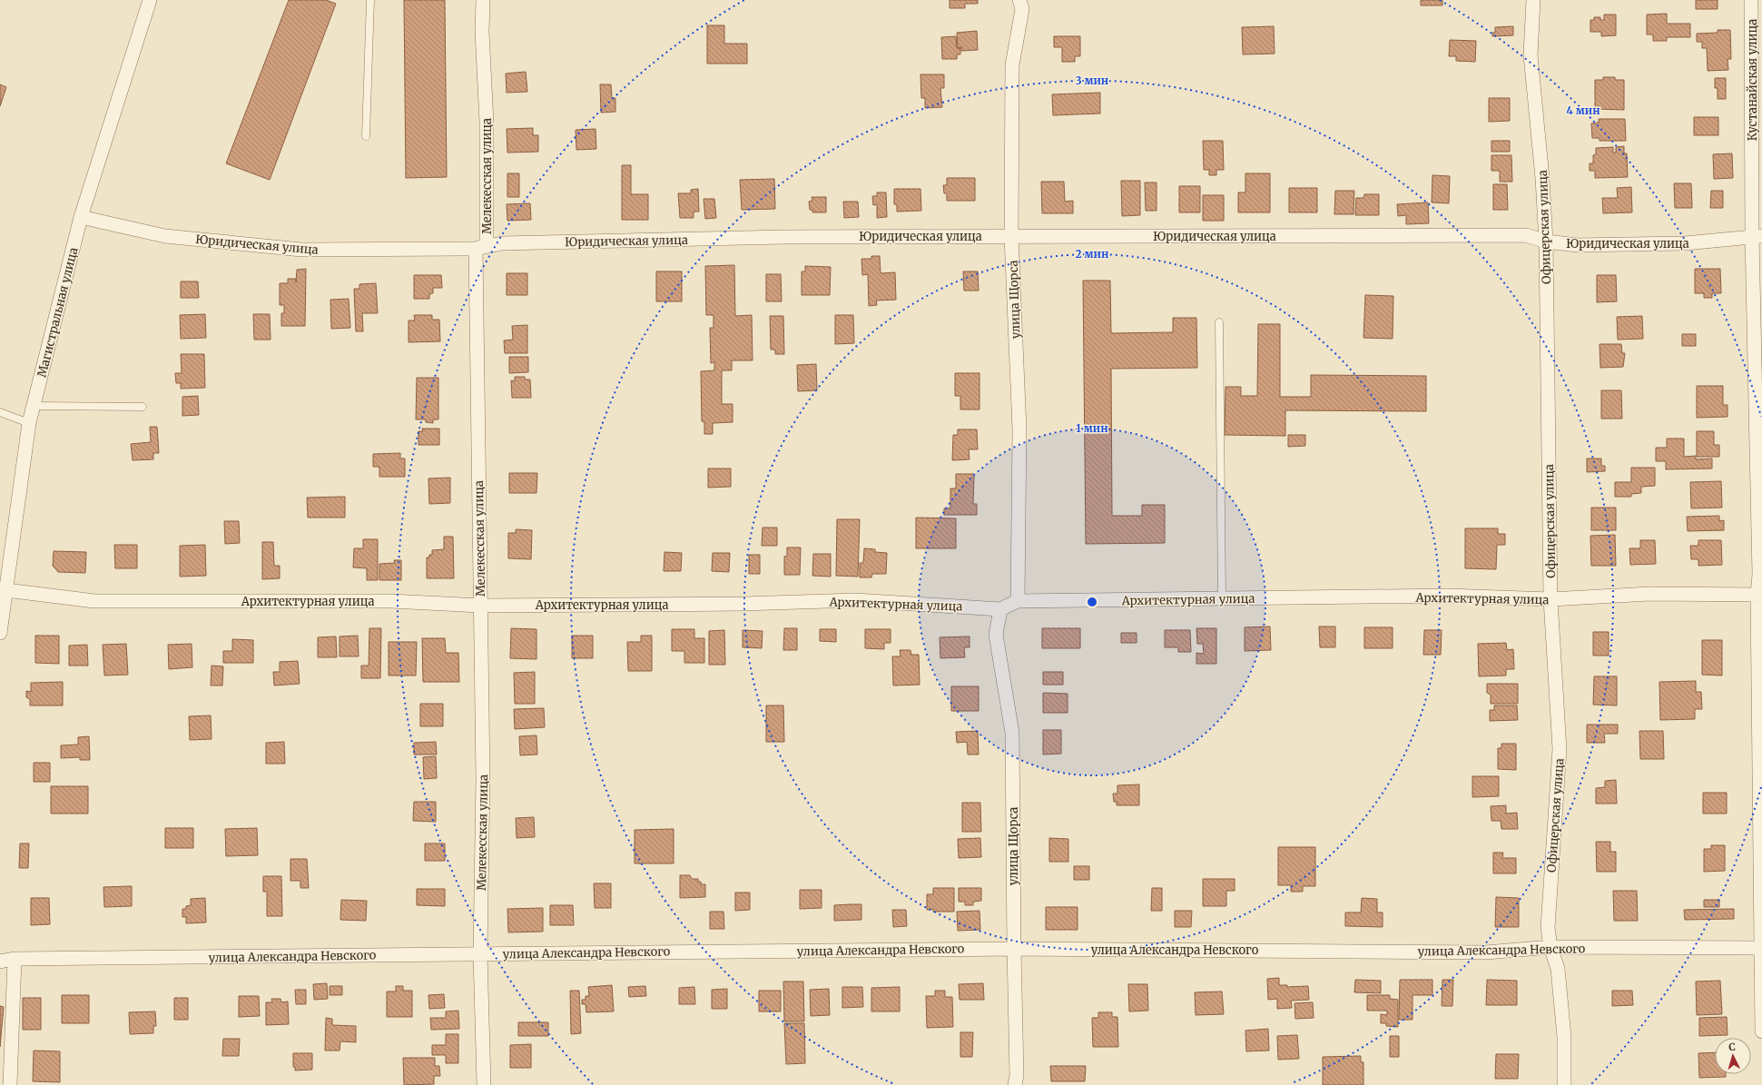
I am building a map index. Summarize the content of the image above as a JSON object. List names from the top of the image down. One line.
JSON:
{"streets":{"street":["Кустанайская улица","Мелекесская улица","Офицерская улица","Юридическая улица","улица Щорса","Магистральная улица","Архитектурная улица","улица Александра Невского"]},"crossings":[["Кустанайская улица","Юридическая улица"],["Кустанайская улица","Архитектурная улица"],["Кустанайская улица","улица Александра Невского"],["Мелекесская улица","Юридическая улица"],["Мелекесская улица","Архитектурная улица"],["Мелекесская улица","улица Александра Невского"],["Офицерская улица","Юридическая улица"],["Офицерская улица","Архитектурная улица"],["Офицерская улица","улица Александра Невского"],["Юридическая улица","улица Щорса"],["Юридическая улица","Магистральная улица"],["улица Щорса","Архитектурная улица"],["улица Щорса","улица Александра Невского"],["Магистральная улица","Архитектурная улица"]],"north":"top","rings":["3 мин","4 мин","2 мин","1 мин"]}
